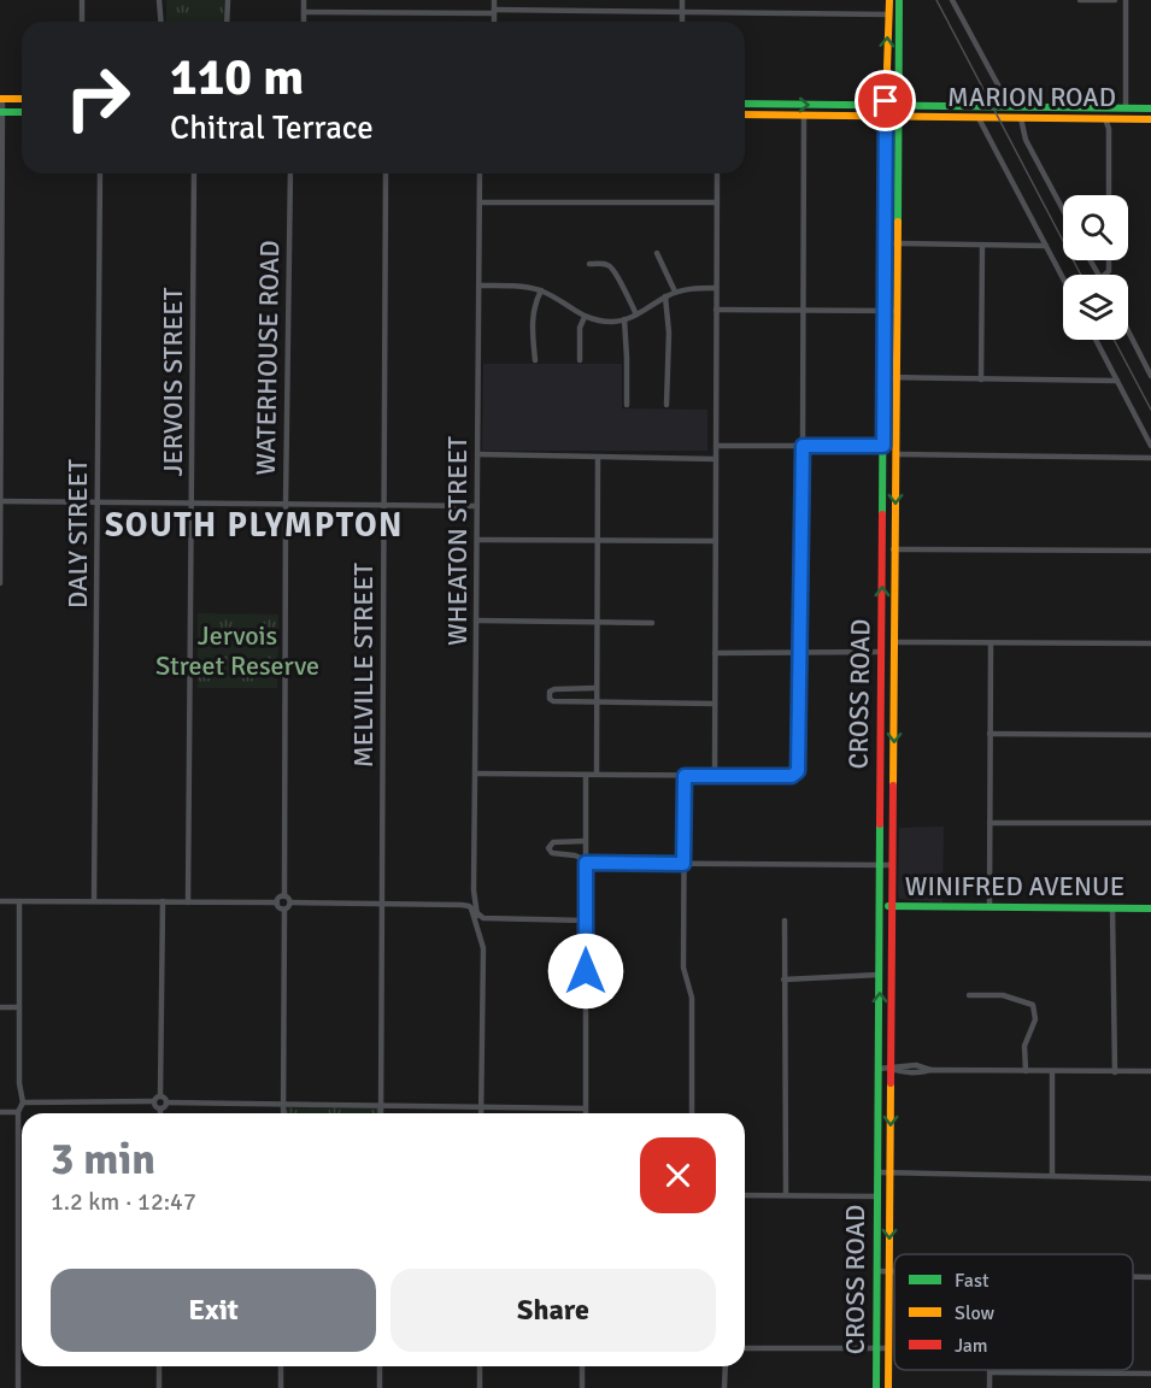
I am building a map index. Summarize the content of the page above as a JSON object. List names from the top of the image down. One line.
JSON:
{"streets":{"main road":["MARION ROAD","CROSS ROAD","WINIFRED AVENUE"],"street":["WATERHOUSE ROAD","JERVOIS STREET","DALY STREET","WHEATON STREET","MELVILLE STREET"]},"crossings":[["MARION ROAD","CROSS ROAD"],["CROSS ROAD","WINIFRED AVENUE"]],"districts":["SOUTH PLYMPTON"],"parks":["Jervois Street Reserve"],"legend":["Fast","Slow","Jam"],"page":{"turn":["110 m","Chitral Terrace"],"heading":["3 min","1.2 km · 12:47"],"buttons":["Exit","Share"]}}
